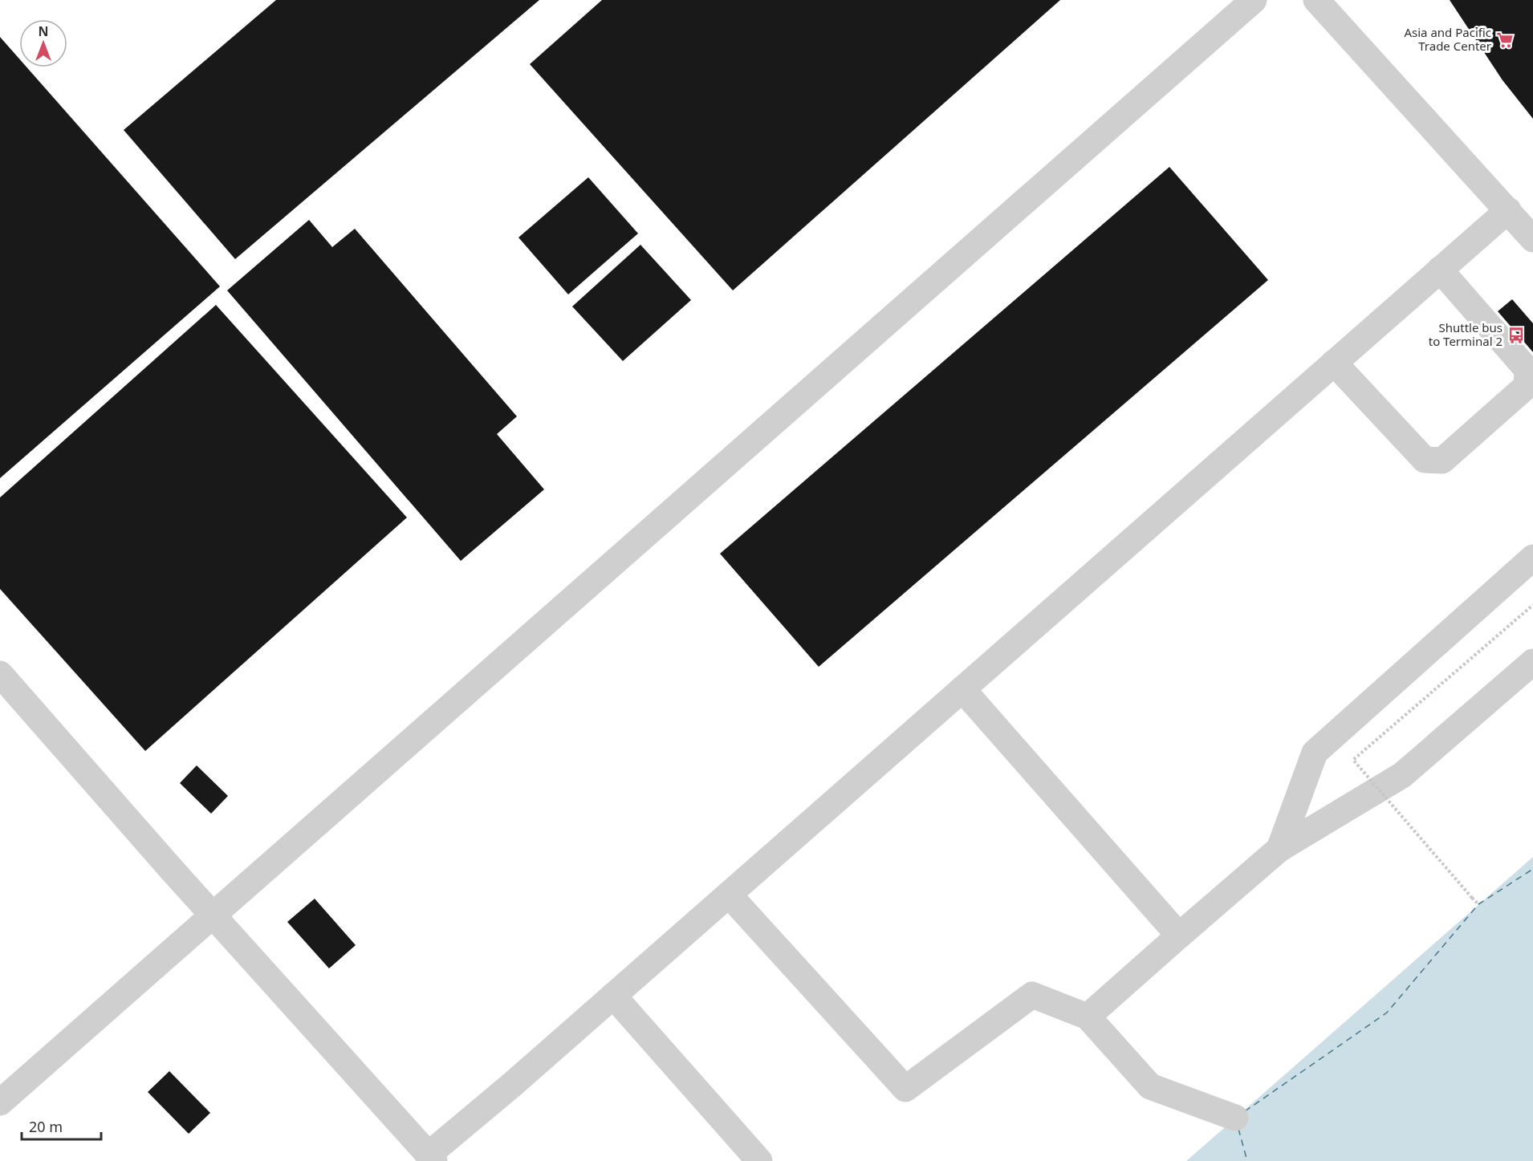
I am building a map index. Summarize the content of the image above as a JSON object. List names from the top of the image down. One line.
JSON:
{"places":{"supermarket":["Asia and Pacific Trade Center"],"bus stop":["Shuttle bus to Terminal 2"]},"scale_bar":"20 m","north":"top"}
